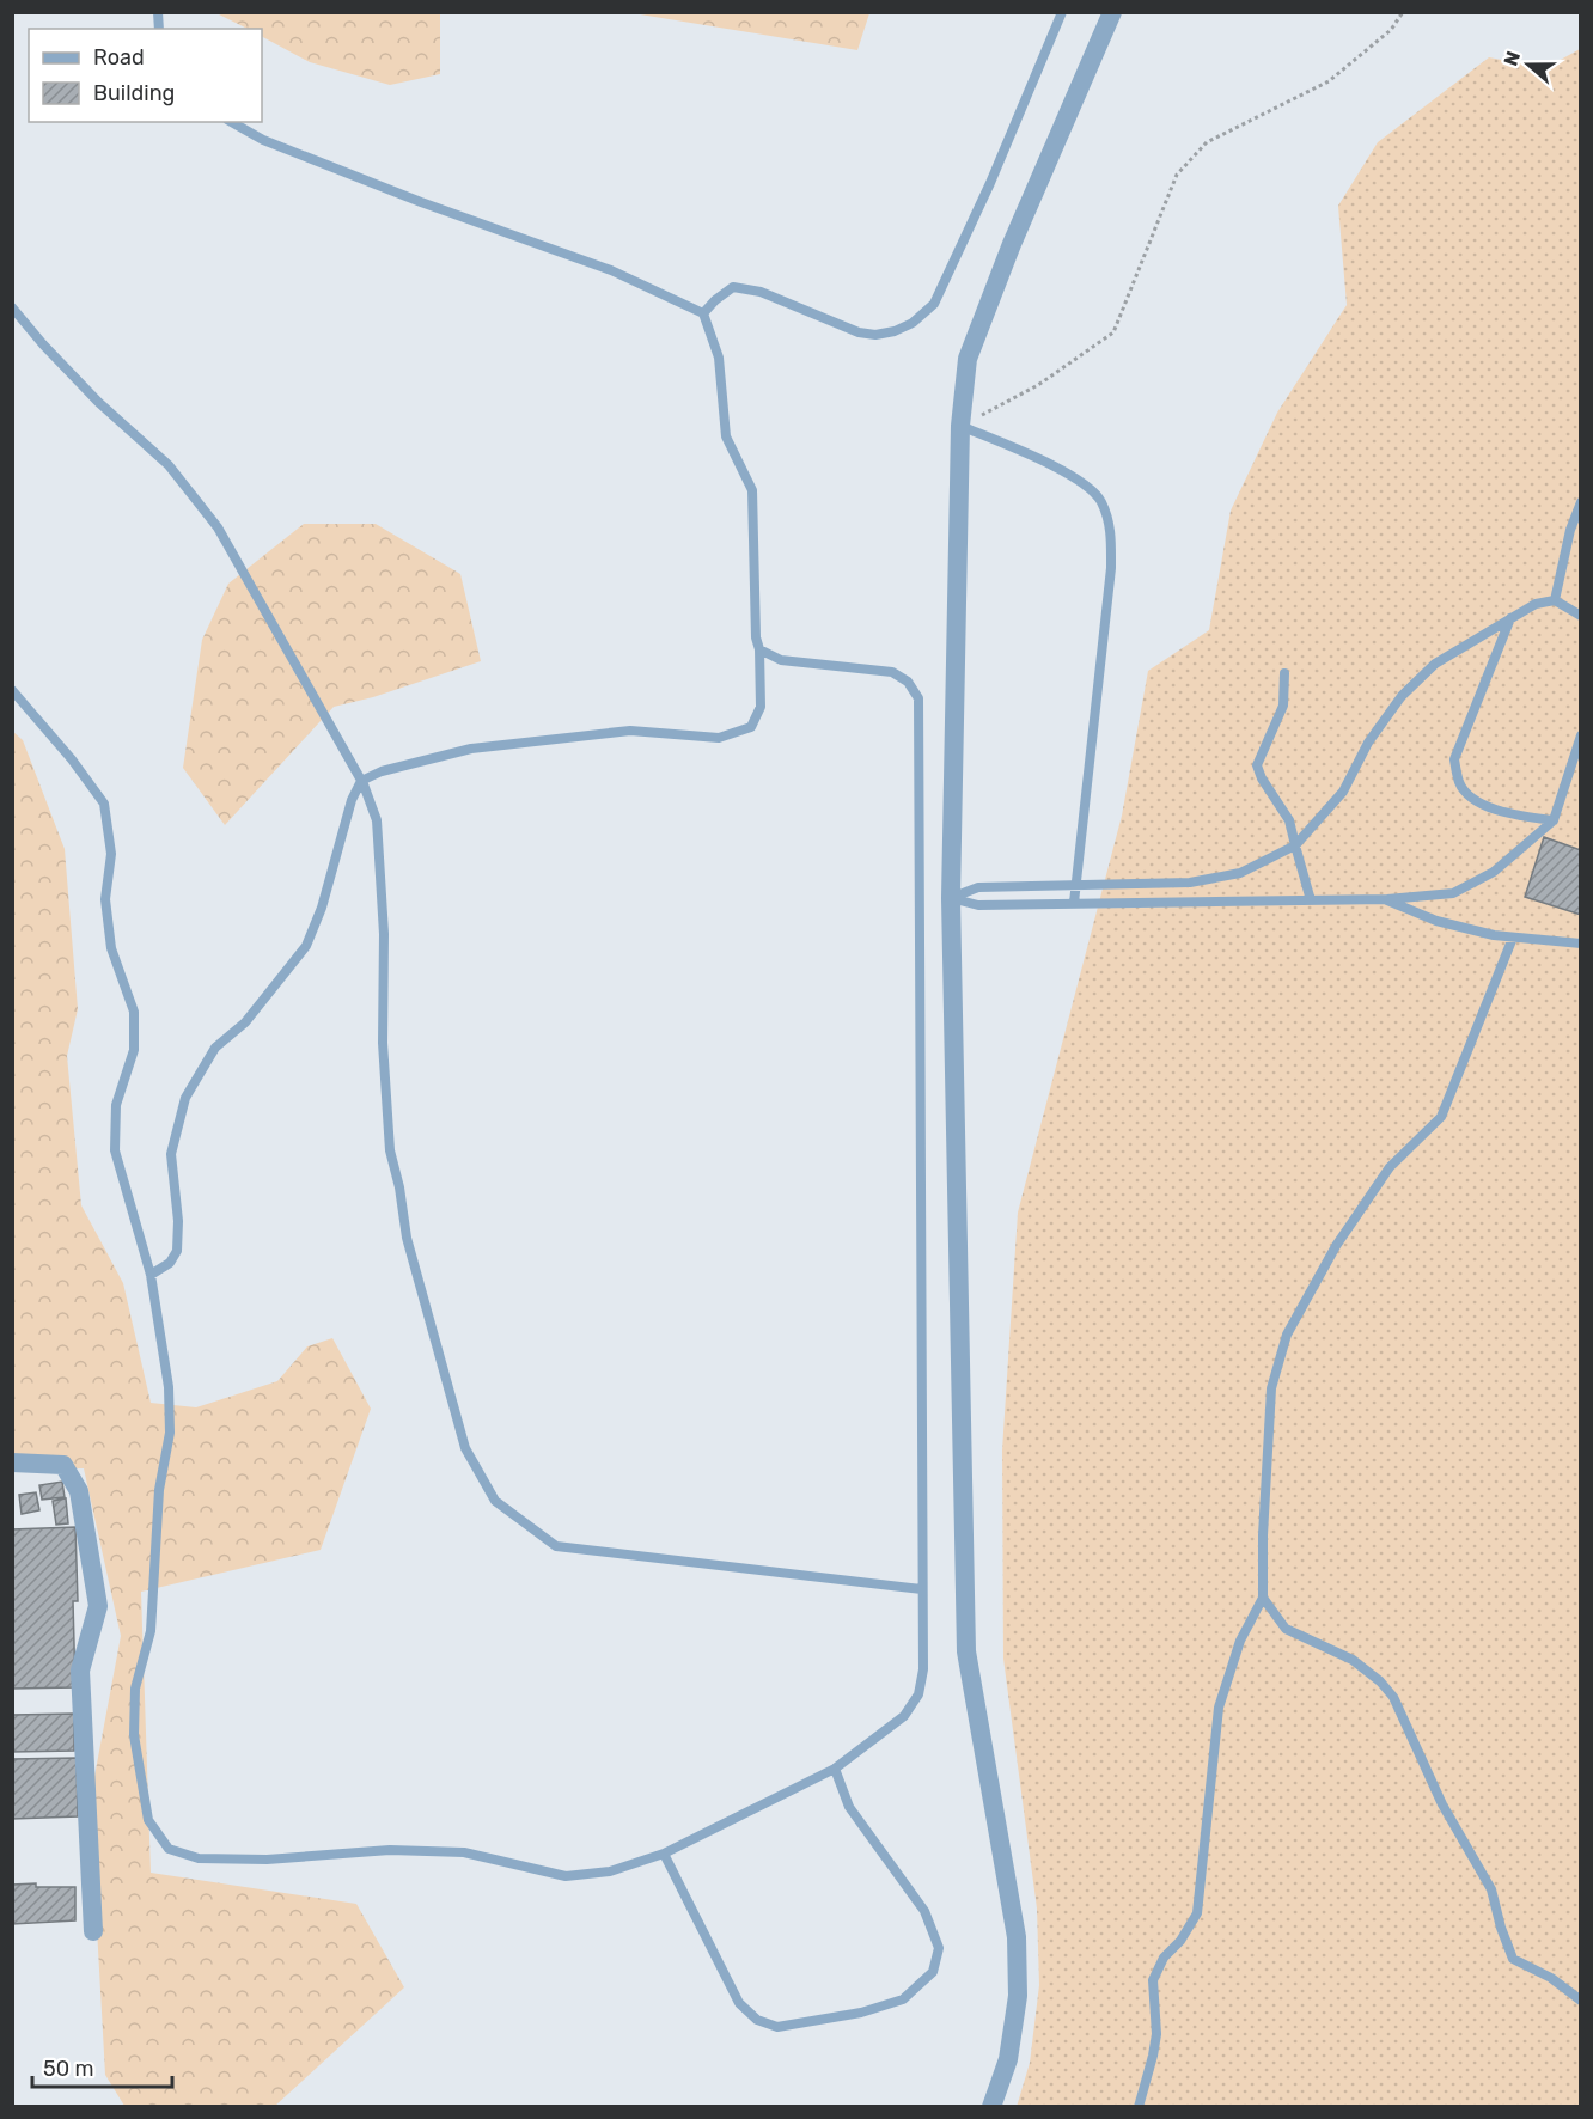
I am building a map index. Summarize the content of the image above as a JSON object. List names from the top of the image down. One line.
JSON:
{"legend":["Road","Building"],"scale_bar":"50 m","north":"left"}
